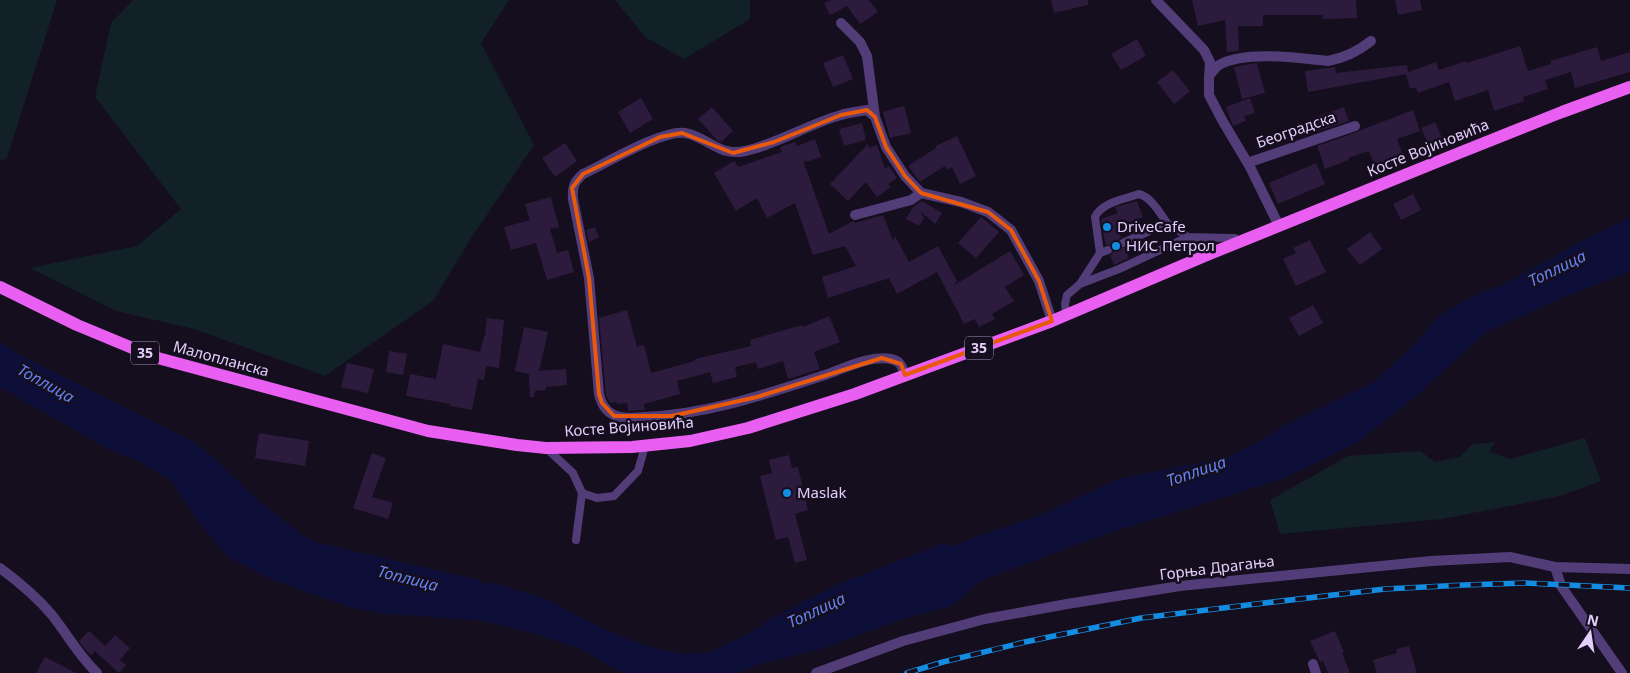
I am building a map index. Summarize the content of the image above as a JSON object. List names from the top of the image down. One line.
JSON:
{"streets":{"main road":["Косте Војиновића","35","Малопланска"],"street":["Београдска","Горња Драгања"]},"crossings":[["Београдска","Косте Војиновића"],["Косте Војиновића","Малопланска"]],"water":["Топлица"],"places":["DriveCafe","НИС Петрол","Maslak"],"north":"top"}
